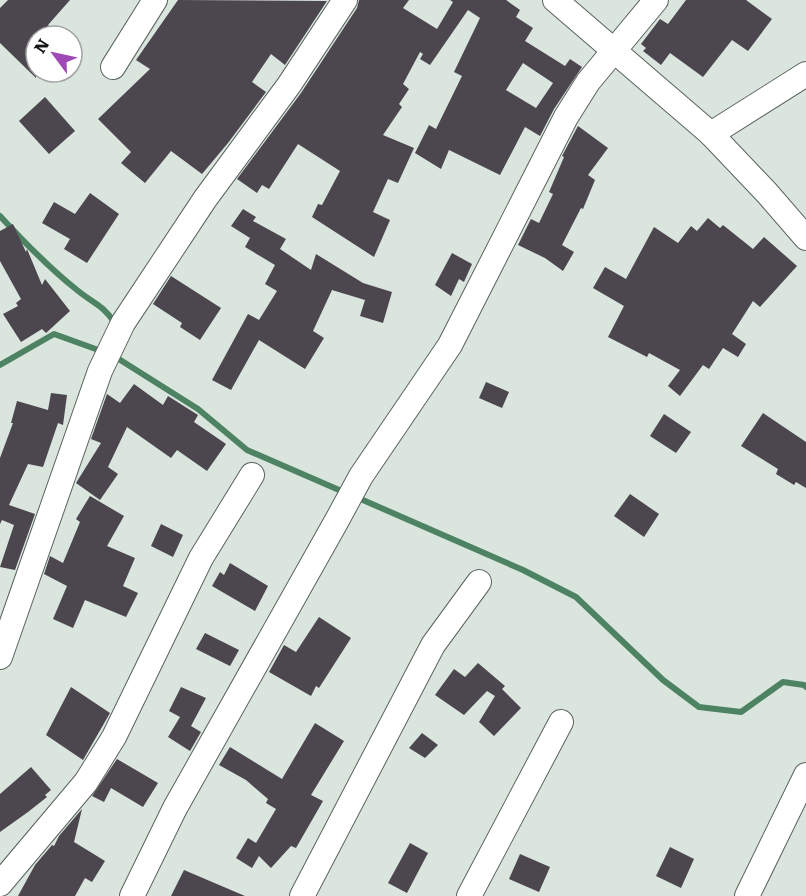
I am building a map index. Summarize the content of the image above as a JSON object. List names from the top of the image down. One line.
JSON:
{"north":"top left"}
